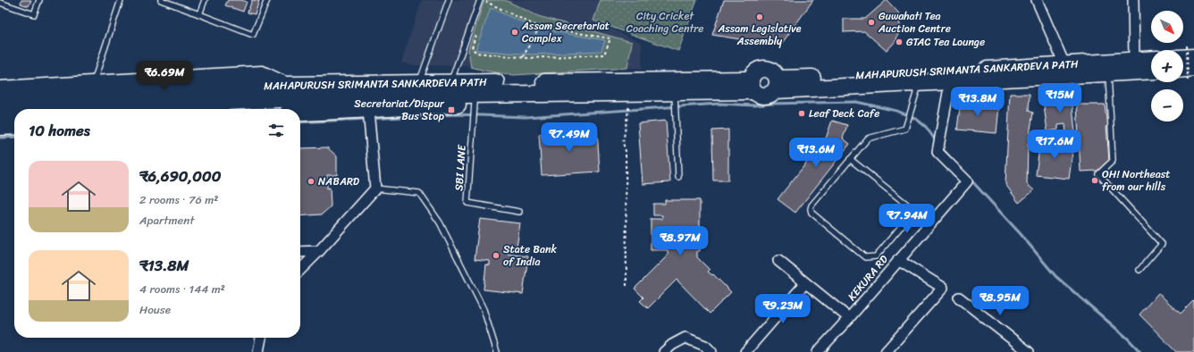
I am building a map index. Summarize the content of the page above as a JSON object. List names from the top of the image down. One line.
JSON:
{"streets":{"main road":["MAHAPURUSH SRIMANTA SANKARDEVA PATH"],"street":["KEKURA RD"],"lane":["SBI LANE"]},"crossings":[["MAHAPURUSH SRIMANTA SANKARDEVA PATH","SBI LANE"],["MAHAPURUSH SRIMANTA SANKARDEVA PATH","KEKURA RD"]],"parks":["City Cricket Coaching Centre"],"places":{"other":["Assam Legislative Assembly","Guwahati Tea Auction Centre","Assam Secretariat Complex","GTAC Tea Lounge","Leaf Deck Cafe","OH! Northeast from our hills","NABARD","State Bank of India"],"transit":["Secretariat/Dispur Bus Stop"]},"north":"bottom right","page":{"map_buttons":["+","−"],"price":["₹6.69M","₹15M","₹13.8M","₹7.49M","₹17.6M","₹13.6M","₹7.94M","₹8.97M","₹8.95M","₹9.23M"],"heading":"10 homes","list":[{"name":"₹6,690,000","note":"2 rooms · 76 m² · Apartment"},{"name":"₹13.8M","note":"4 rooms · 144 m² · House"}]}}
